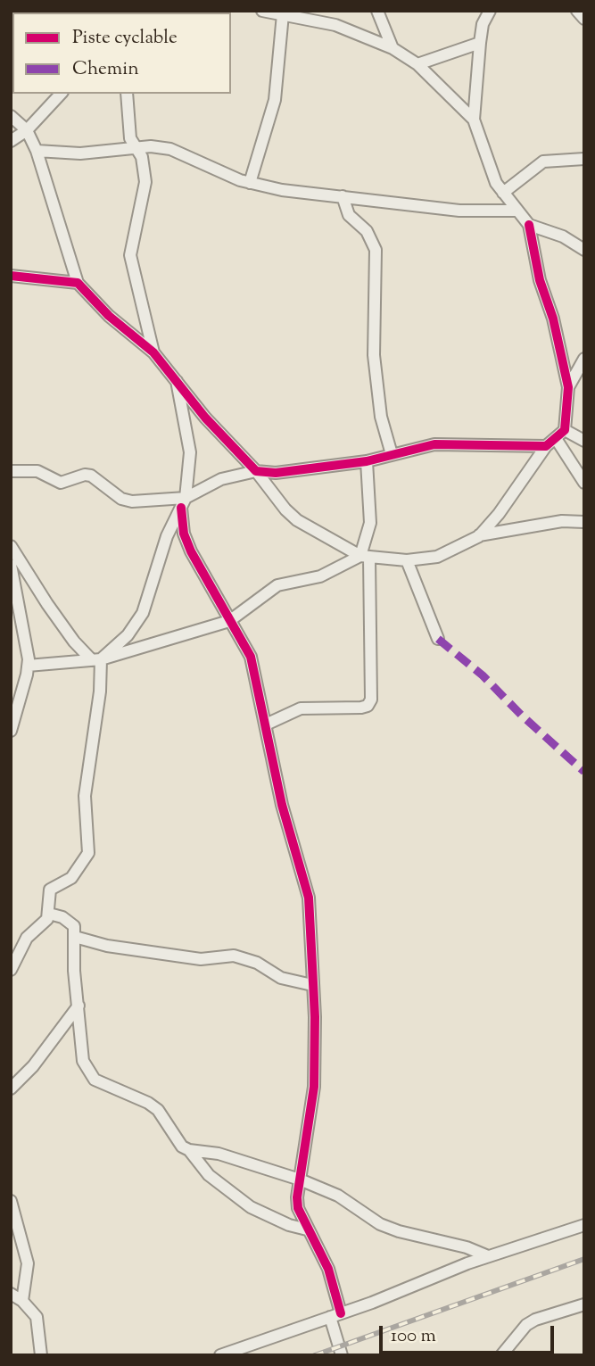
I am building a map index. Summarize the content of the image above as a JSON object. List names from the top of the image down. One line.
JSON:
{"legend":["Piste cyclable","Chemin"],"scale_bar":"100 m"}
